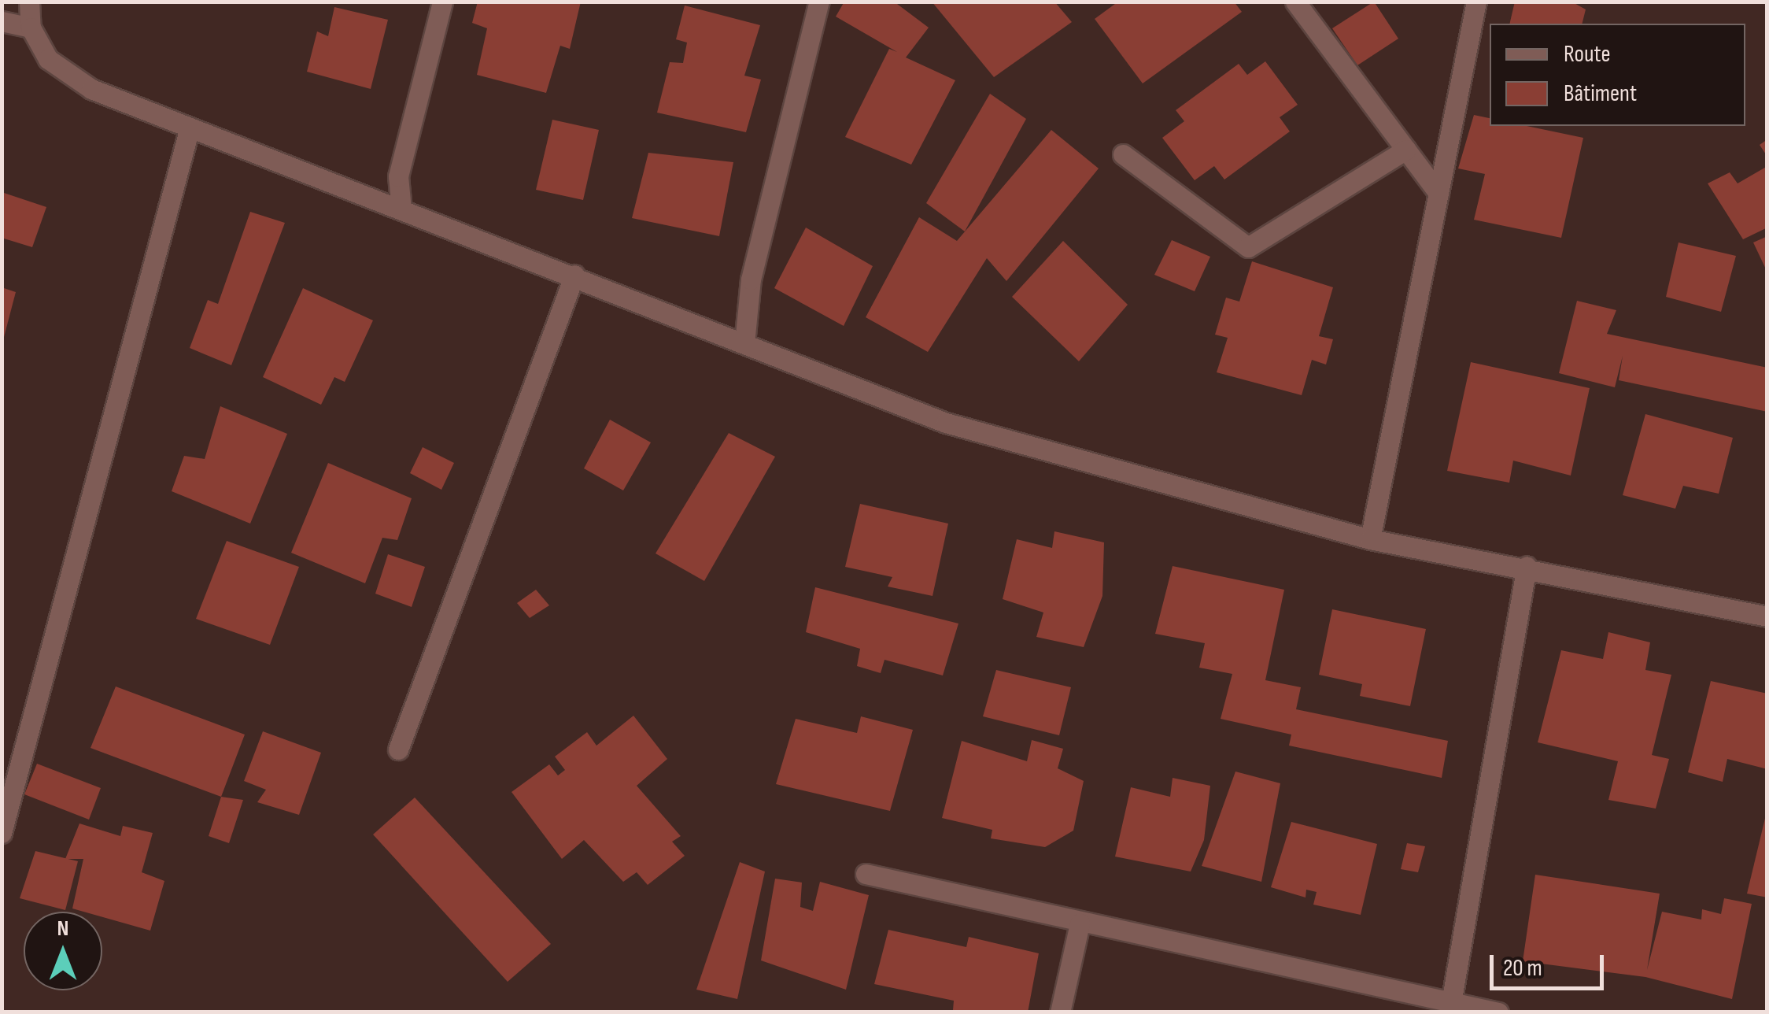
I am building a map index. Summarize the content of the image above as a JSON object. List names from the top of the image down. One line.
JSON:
{"legend":["Route","Bâtiment"],"scale_bar":"20 m","north":"top"}
